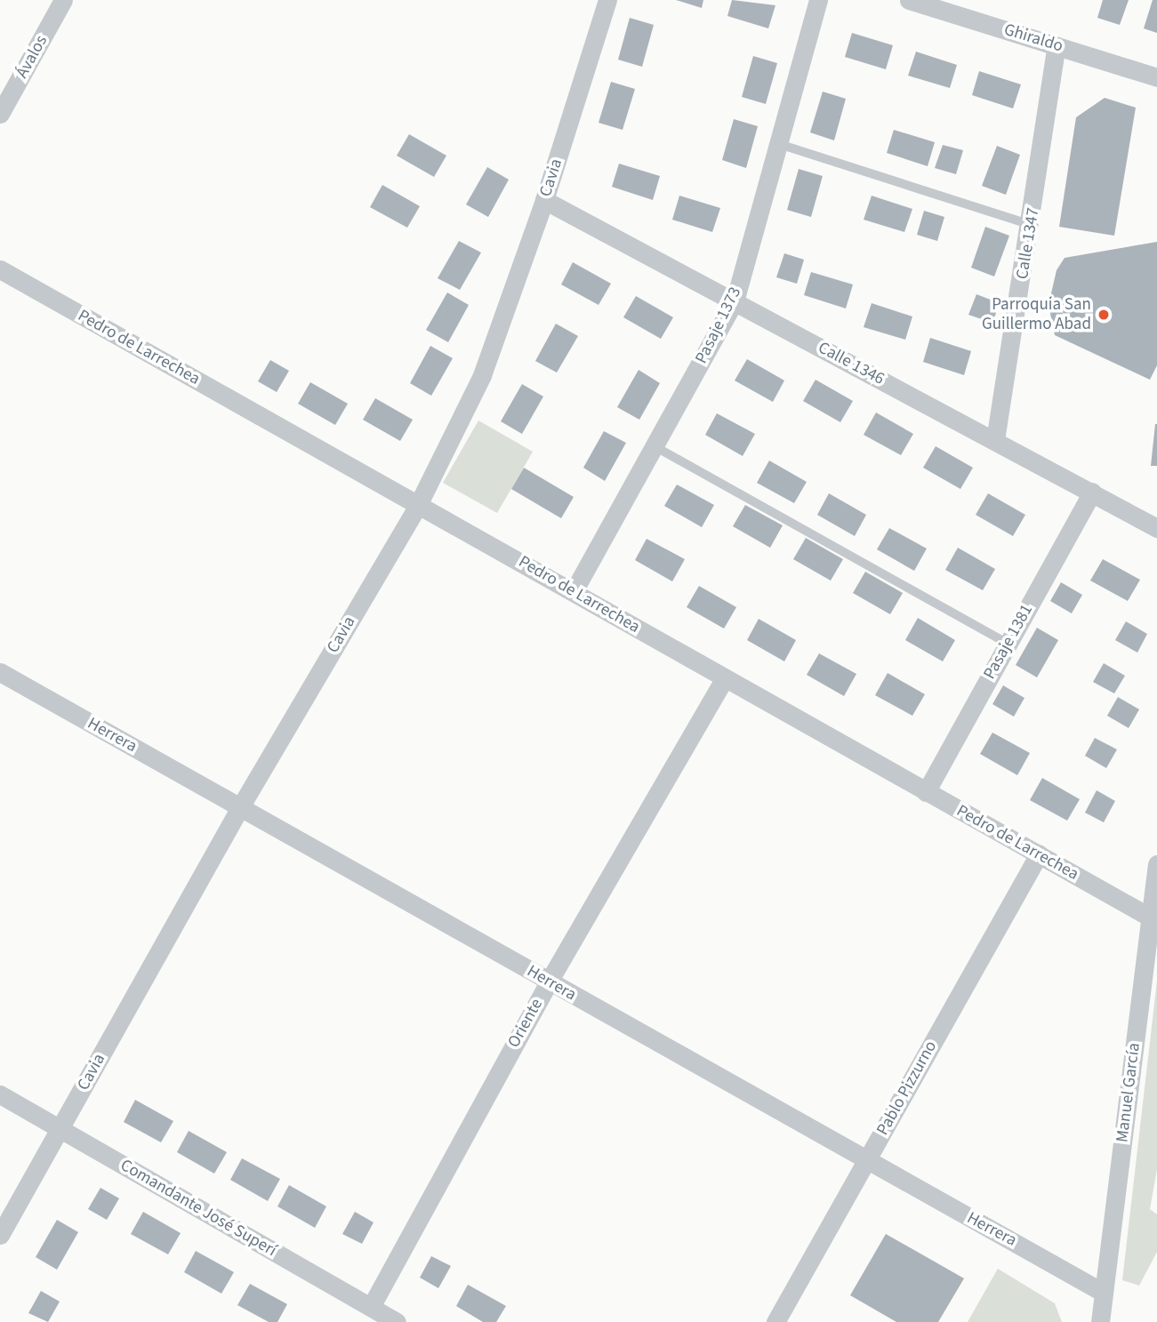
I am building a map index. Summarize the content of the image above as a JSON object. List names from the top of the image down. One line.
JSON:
{"streets":{"street":["Ghiraldo","Ávalos","Cavia","Calle 1347","Pasaje 1373","Pedro de Larrechea","Calle 1346","Pasaje 1381","Herrera","Oriente","Pablo Pizzurno","Manuel García","Comandante José Superí"]},"crossings":[["Ghiraldo","Calle 1347"],["Cavia","Pedro de Larrechea"],["Cavia","Calle 1346"],["Cavia","Herrera"],["Cavia","Comandante José Superí"],["Calle 1347","Calle 1346"],["Pasaje 1373","Pedro de Larrechea"],["Pasaje 1373","Calle 1346"],["Pedro de Larrechea","Pasaje 1381"],["Pedro de Larrechea","Oriente"],["Pedro de Larrechea","Pablo Pizzurno"],["Pedro de Larrechea","Manuel García"],["Calle 1346","Pasaje 1381"],["Herrera","Oriente"],["Herrera","Pablo Pizzurno"],["Herrera","Manuel García"],["Oriente","Comandante José Superí"]],"places":["Parroquia San Guillermo Abad"]}
